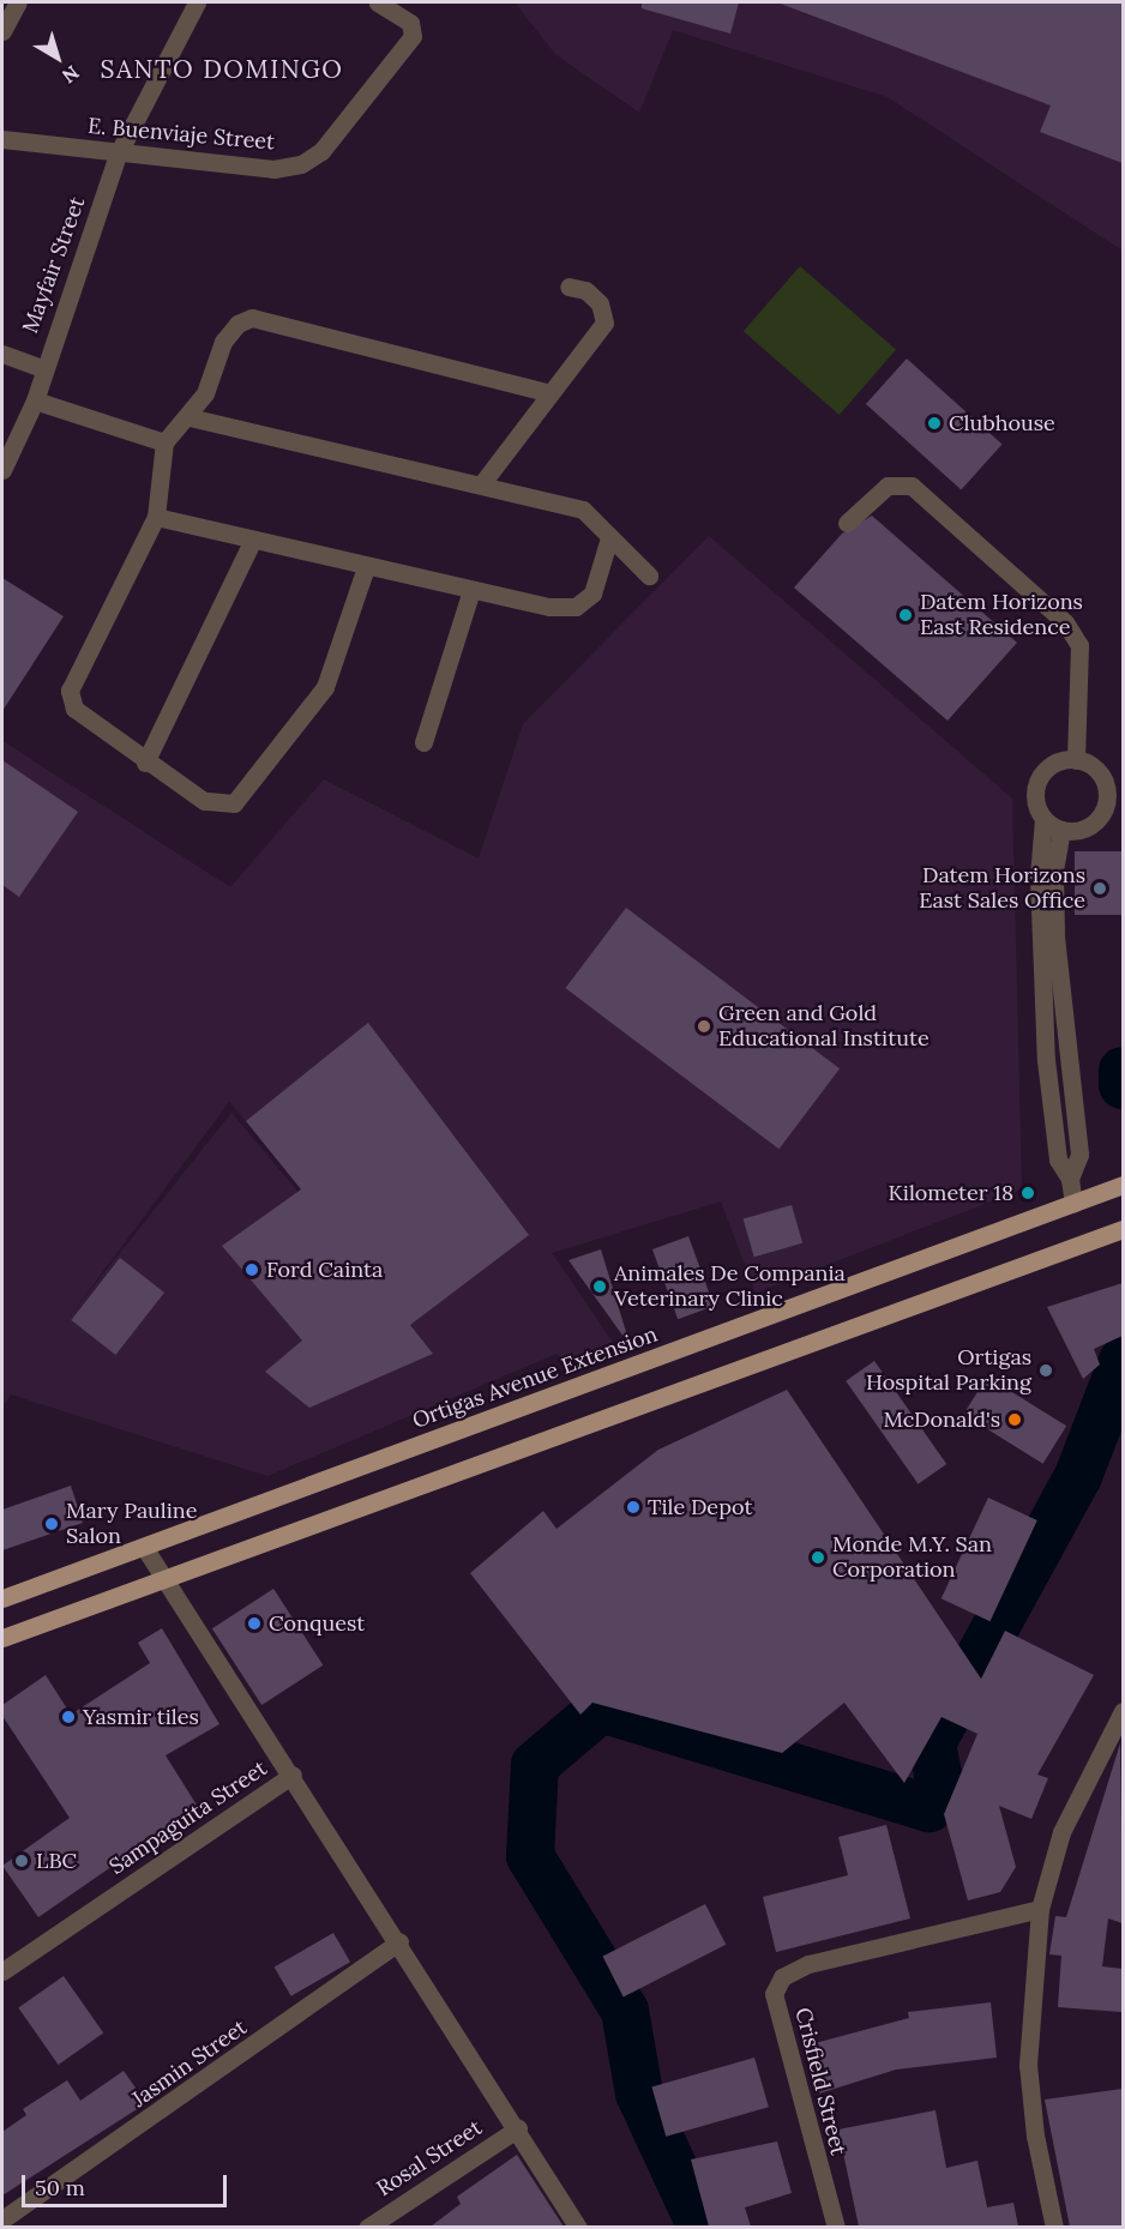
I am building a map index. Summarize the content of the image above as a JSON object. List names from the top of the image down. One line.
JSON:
{"streets":{"main road":["Ortigas Avenue Extension"],"street":["E. Buenviaje Street","Mayfair Street","Sampaguita Street","Jasmin Street","Crisfield Street","Rosal Street"]},"crossings":[["E. Buenviaje Street","Mayfair Street"]],"districts":["SANTO DOMINGO"],"places":["Clubhouse","Datem Horizons East Residence","Datem Horizons East Sales Office","Green and Gold Educational Institute","Kilometer 18","Ford Cainta","Animales De Compania Veterinary Clinic","Ortigas Hospital Parking","McDonald's","Tile Depot","Mary Pauline Salon","Monde M.Y. San Corporation","Conquest","Yasmir tiles","LBC"],"scale_bar":"50 m","north":"bottom right"}
